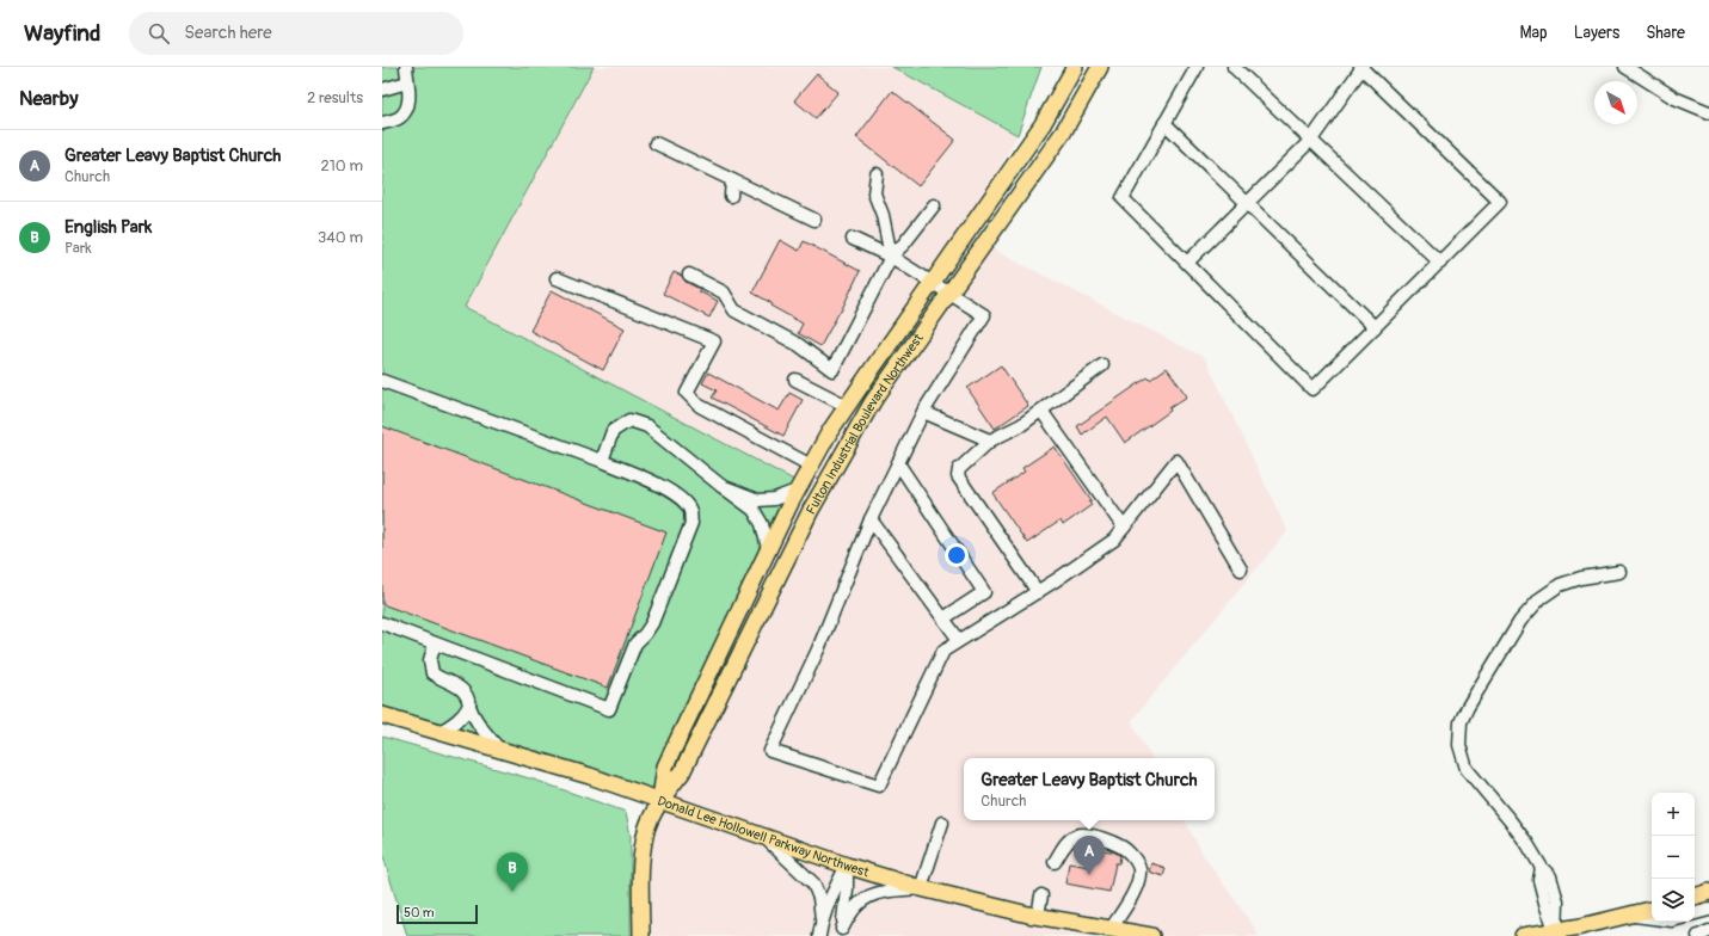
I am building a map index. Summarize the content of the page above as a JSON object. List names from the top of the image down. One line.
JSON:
{"streets":{"main road":["Fulton Industrial Boulevard Northwest","Donald Lee Hollowell Parkway Northwest"]},"crossings":[["Fulton Industrial Boulevard Northwest","Donald Lee Hollowell Parkway Northwest"]],"scale_bar":"50 m","north":"bottom right","page":{"header":"Wayfind","search":"Search here","nav":["Map","Layers","Share"],"heading":["Nearby","2 results"],"list":[{"mark":"A","name":"Greater Leavy Baptist Church","note":"Church","value":"210 m"},{"mark":"B","name":"English Park","note":"Park","value":"340 m"}],"popup":["Greater Leavy Baptist Church","Church"],"map_buttons":["+","−"],"pins":["A","B"],"scale":"50 m"}}
